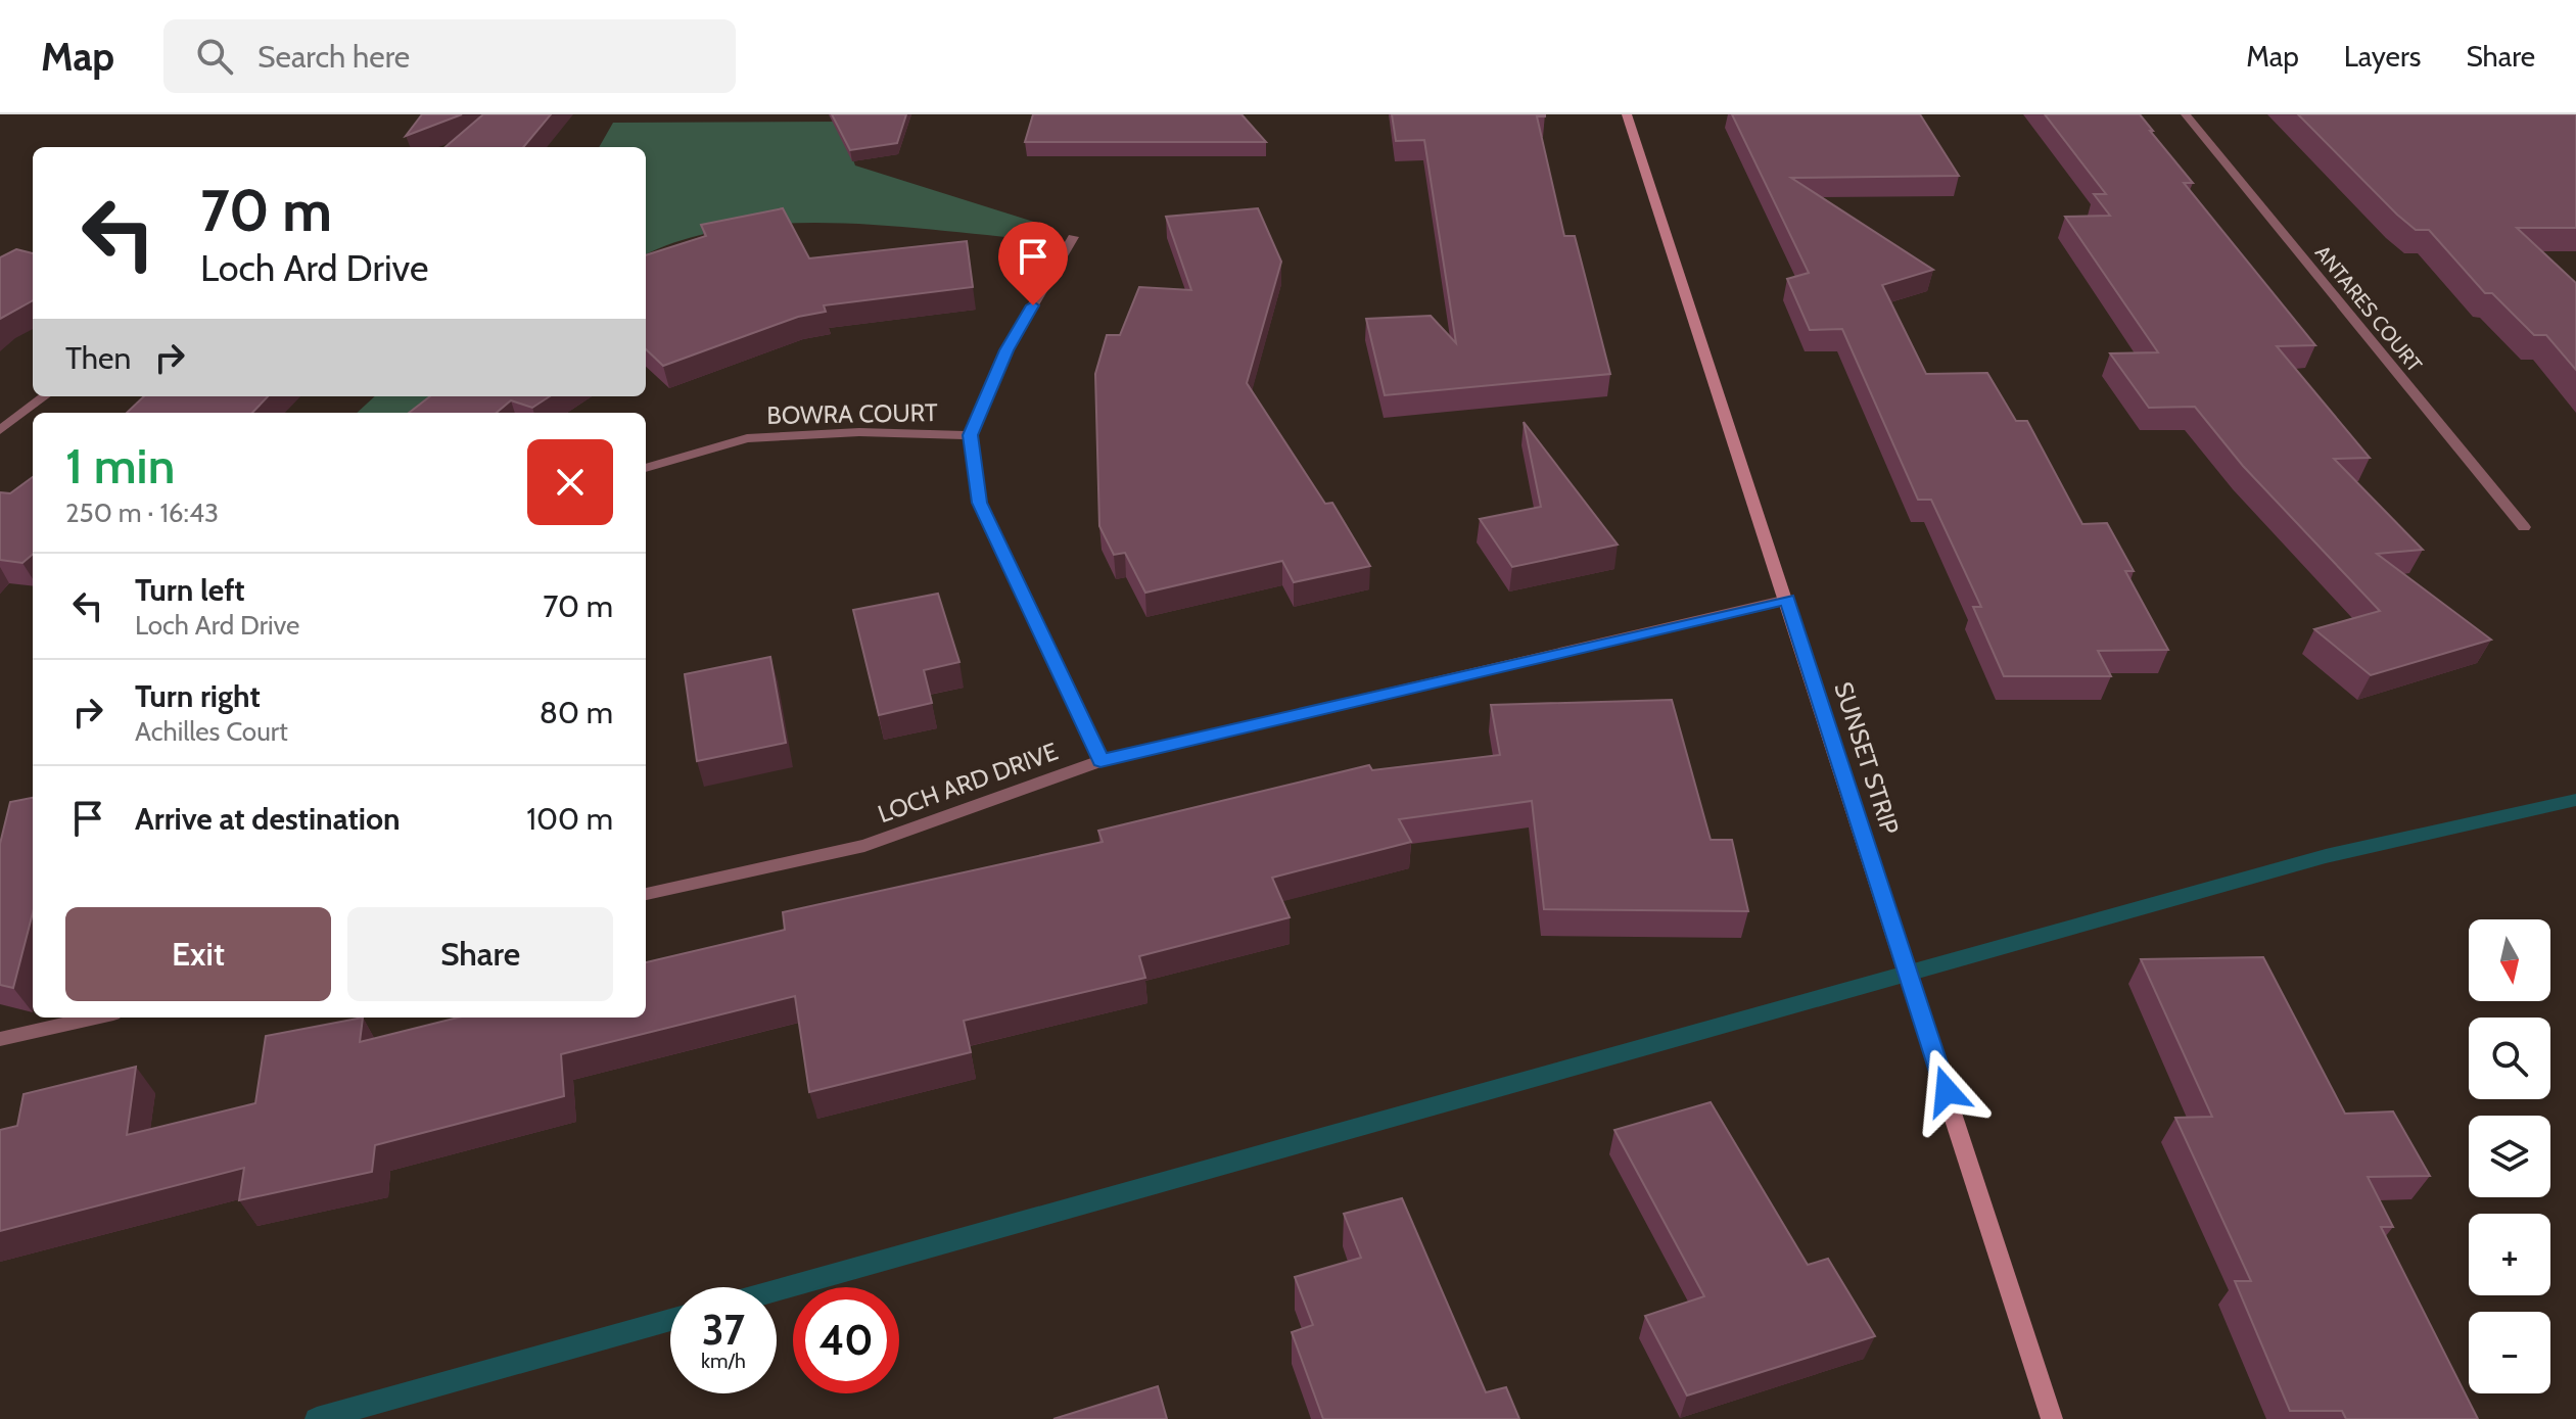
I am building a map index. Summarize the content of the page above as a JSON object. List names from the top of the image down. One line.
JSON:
{"streets":{"street":["ANTARES COURT","BOWRA COURT","SUNSET STRIP","LOCH ARD DRIVE"]},"crossings":[["SUNSET STRIP","LOCH ARD DRIVE"]],"north":"bottom","page":{"header":"Map","search":"Search here","nav":["Map","Layers","Share"],"turn":["70 m","Loch Ard Drive"],"then":"Then","heading":["1 min","250 m · 16:43"],"list":[{"name":"Turn left","note":"Loch Ard Drive","value":"70 m"},{"name":"Turn right","note":"Achilles Court","value":"80 m"},{"name":"Arrive at destination","value":"100 m"}],"buttons":["Exit","Share"],"map_buttons":["+","−"],"speed":"37 km/h","limit":"40"}}
